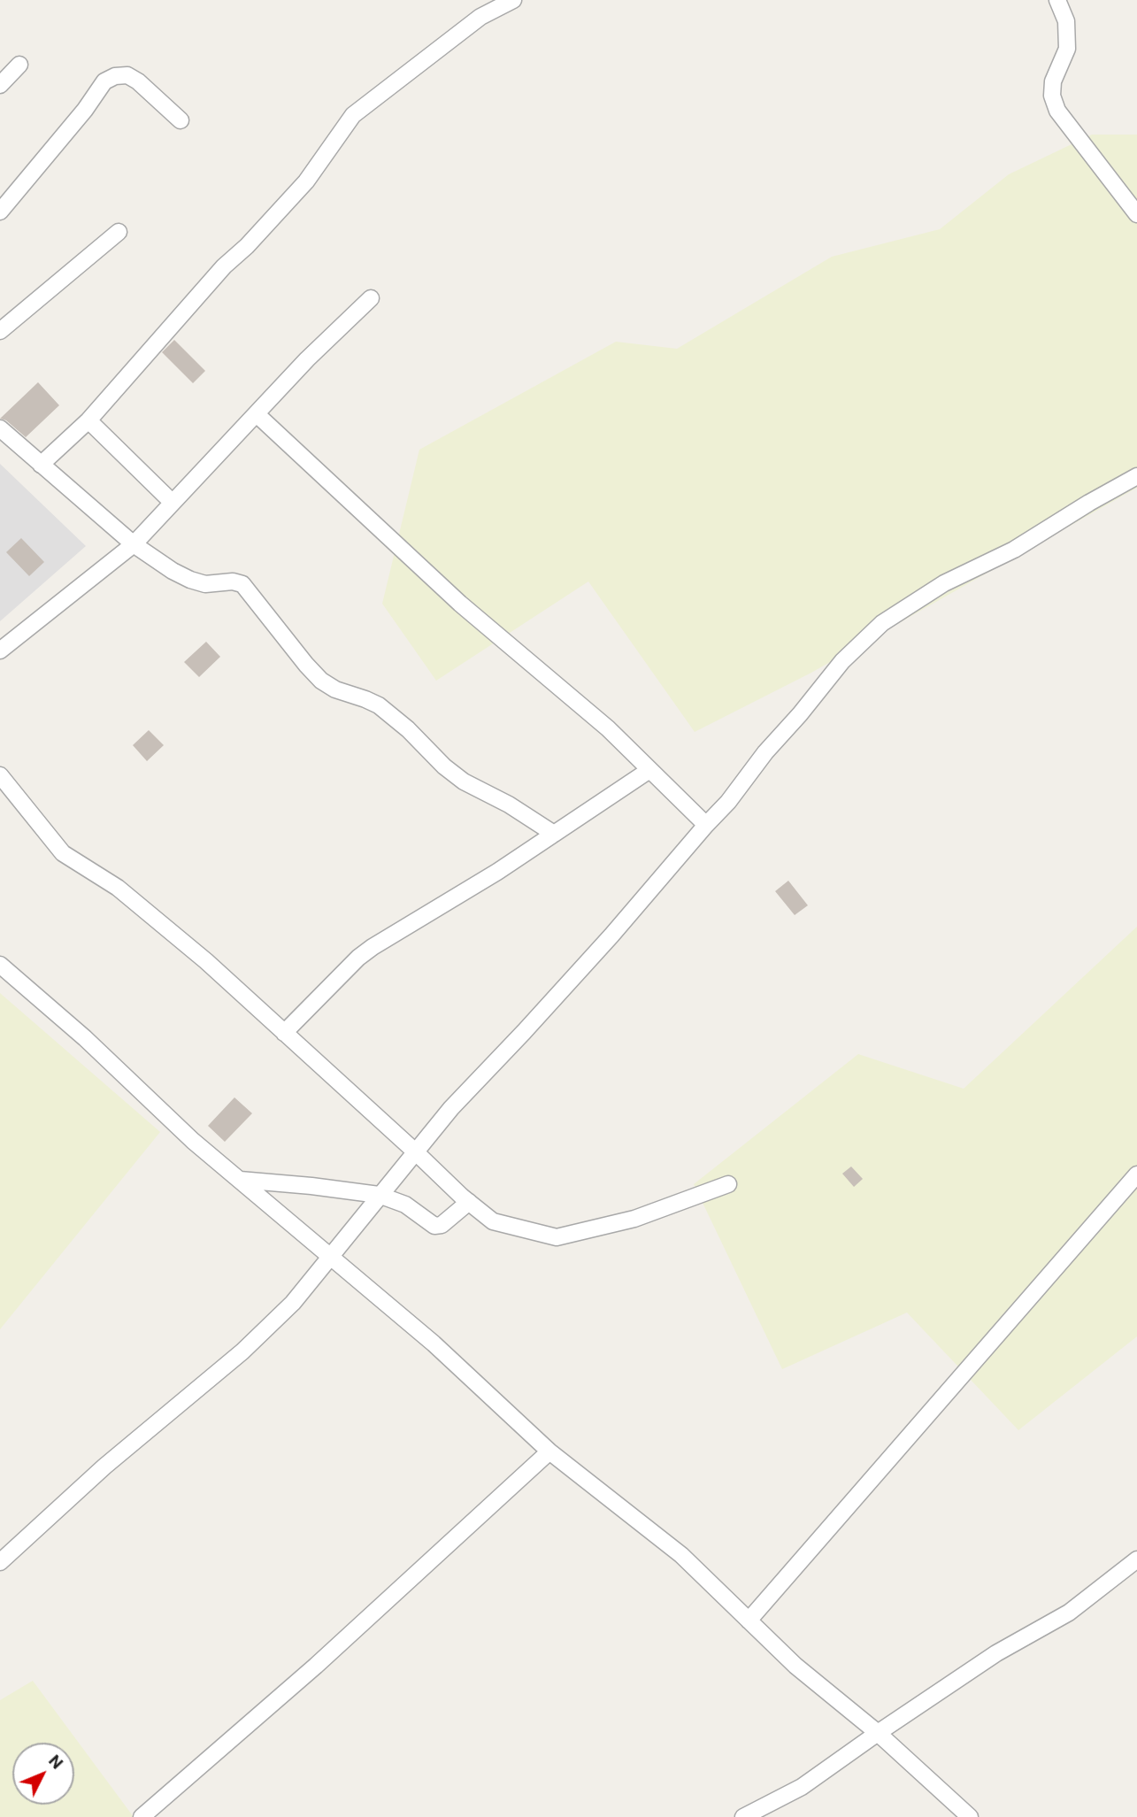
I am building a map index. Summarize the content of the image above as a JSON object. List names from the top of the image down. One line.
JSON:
{"north":"top right"}
